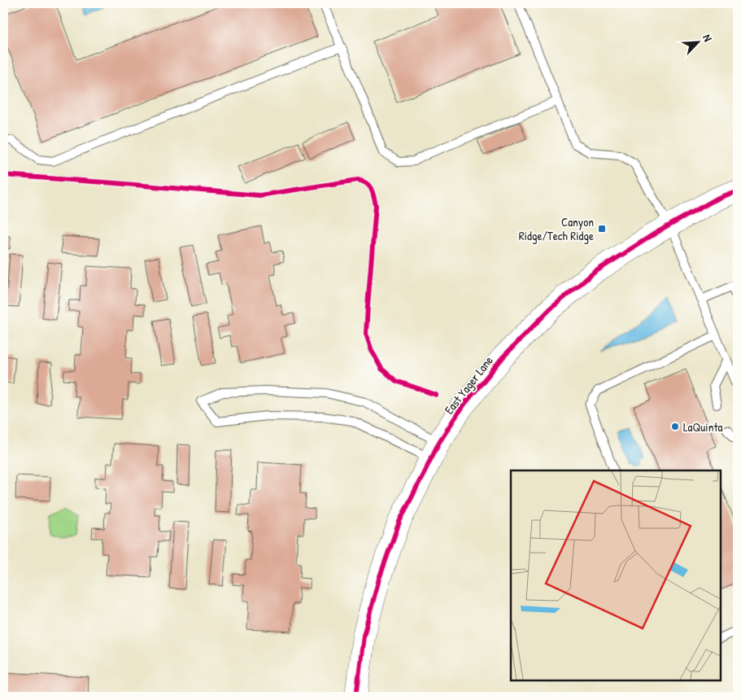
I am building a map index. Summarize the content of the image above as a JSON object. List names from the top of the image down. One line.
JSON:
{"streets":{"street":["East Yager Lane"]},"places":{"transit":["Canyon Ridge/Tech Ridge"],"other":["LaQuinta"]},"north":"top right"}
